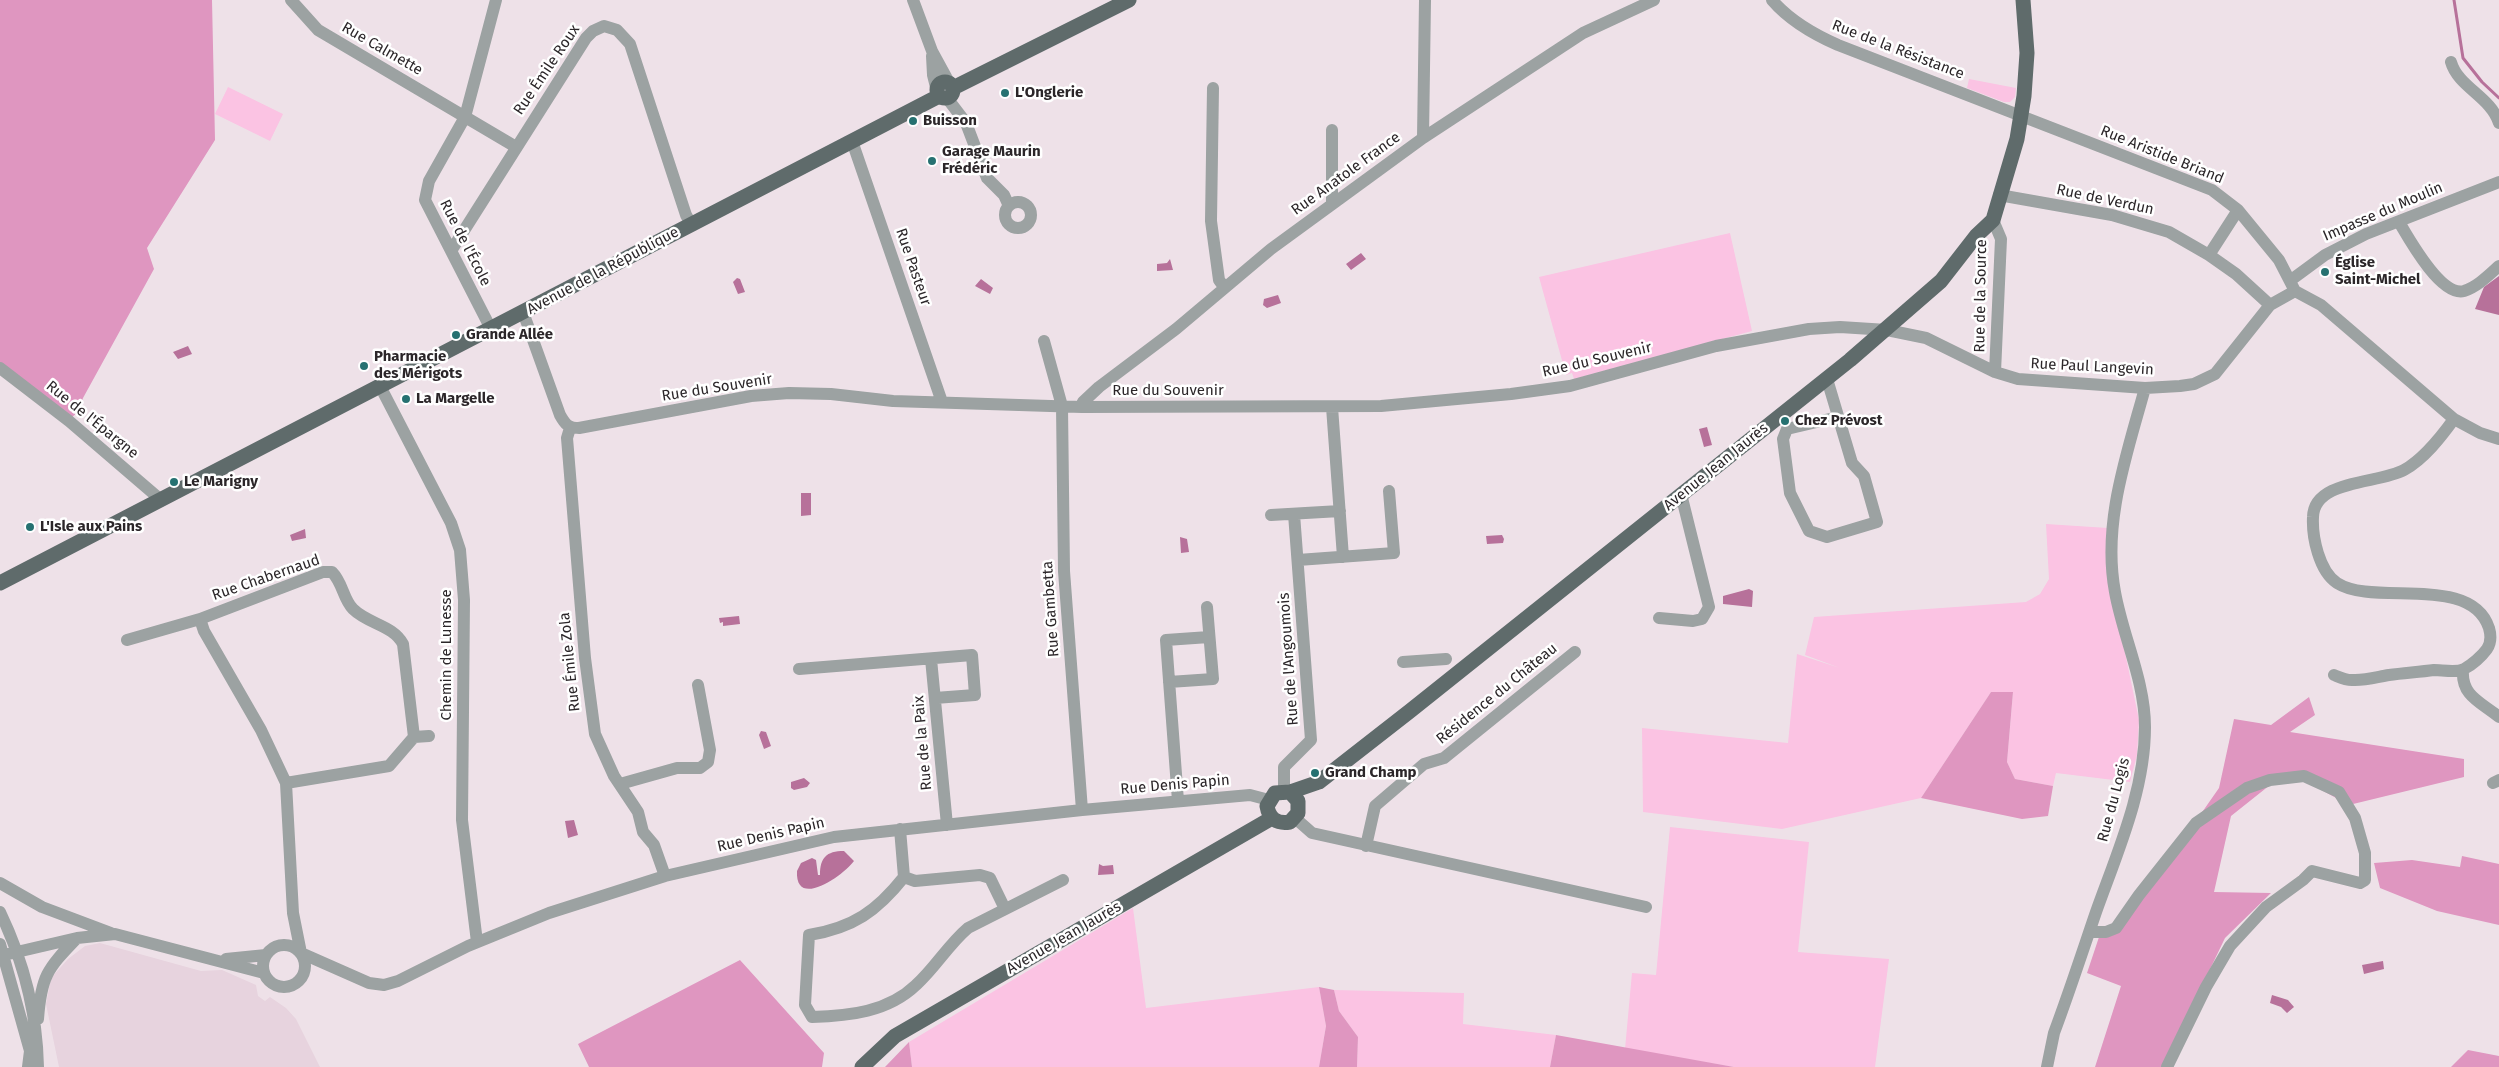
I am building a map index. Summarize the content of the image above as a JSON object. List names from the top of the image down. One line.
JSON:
{"streets":{"main road":["Avenue de la République","Avenue Jean Jaurès"],"street":["Rue Calmette","Rue de la Résistance","Rue Émile Roux","Rue Aristide Briand","Rue Anatole France","Rue de Verdun","Impasse du Moulin","Rue de l'École","Rue Pasteur","Rue de la Source","Rue du Souvenir","Rue Paul Langevin","Rue de l'Épargne","Rue Chabernaud","Rue Gambetta","Chemin de Lunesse","Rue de l'Angoumois","Rue Émile Zola","Résidence du Château","Rue de la Paix","Rue Denis Papin","Rue du Logis"]},"crossings":[["Rue Calmette","Rue Émile Roux"],["Rue Calmette","Rue de l'École"],["Rue de la Résistance","Rue Aristide Briand"],["Rue Émile Roux","Rue de l'École"],["Rue Émile Roux","Avenue de la République"],["Rue Aristide Briand","Impasse du Moulin"],["Rue Anatole France","Rue du Souvenir"],["Rue de Verdun","Impasse du Moulin"],["Rue de Verdun","Rue Paul Langevin"],["Impasse du Moulin","Rue Paul Langevin"],["Rue de l'École","Avenue de la République"],["Rue Pasteur","Avenue de la République"],["Rue Pasteur","Rue du Souvenir"],["Avenue de la République","Rue de l'Épargne"],["Avenue de la République","Chemin de Lunesse"],["Rue de la Source","Rue Paul Langevin"],["Rue de la Source","Avenue Jean Jaurès"],["Rue du Souvenir","Rue Paul Langevin"],["Rue du Souvenir","Avenue Jean Jaurès"],["Rue du Souvenir","Rue Gambetta"],["Rue du Souvenir","Rue Émile Zola"],["Rue Paul Langevin","Avenue Jean Jaurès"],["Rue Paul Langevin","Rue du Logis"],["Avenue Jean Jaurès","Rue de l'Angoumois"],["Avenue Jean Jaurès","Rue Denis Papin"],["Rue Gambetta","Rue Denis Papin"],["Chemin de Lunesse","Rue Denis Papin"],["Rue de l'Angoumois","Rue Denis Papin"],["Rue Émile Zola","Rue Denis Papin"],["Rue de la Paix","Rue Denis Papin"]],"places":["L'Onglerie","Buisson","Garage Maurin Frédéric","Église Saint-Michel","Grande Allée","Pharmacie des Mérigots","La Margelle","Chez Prévost","Le Marigny","L'Isle aux Pains","Grand Champ"]}
